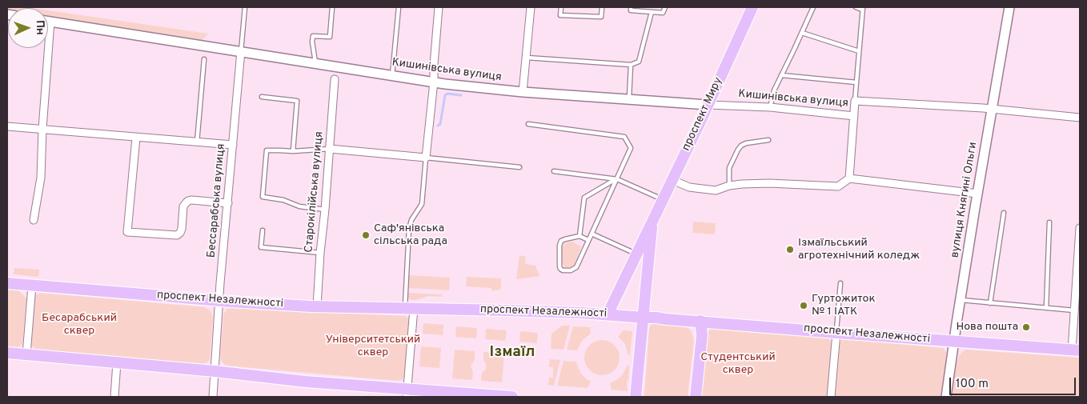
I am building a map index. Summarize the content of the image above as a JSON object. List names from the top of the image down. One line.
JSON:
{"streets":{"main road":["проспект Миру","проспект Незалежності"],"street":["Кишинівська вулиця","Старокілійська вулиця","вулиця Княгині Ольги","Бессарабська вулиця"]},"crossings":[["Кишинівська вулиця","проспект Миру"],["Кишинівська вулиця","вулиця Княгині Ольги"],["Кишинівська вулиця","Бессарабська вулиця"],["проспект Миру","проспект Незалежності"],["Старокілійська вулиця","проспект Незалежності"],["вулиця Княгині Ольги","проспект Незалежності"],["Бессарабська вулиця","проспект Незалежності"]],"districts":["Ізмаїл"],"parks":["Бесарабський сквер","Університетський сквер","Студентський сквер"],"places":["Саф'янівська сільська рада","Ізмаїльський агротехнічний коледж","Гуртожиток № 1 ІАТК","Нова пошта"],"scale_bar":"100 m","north":"right"}
